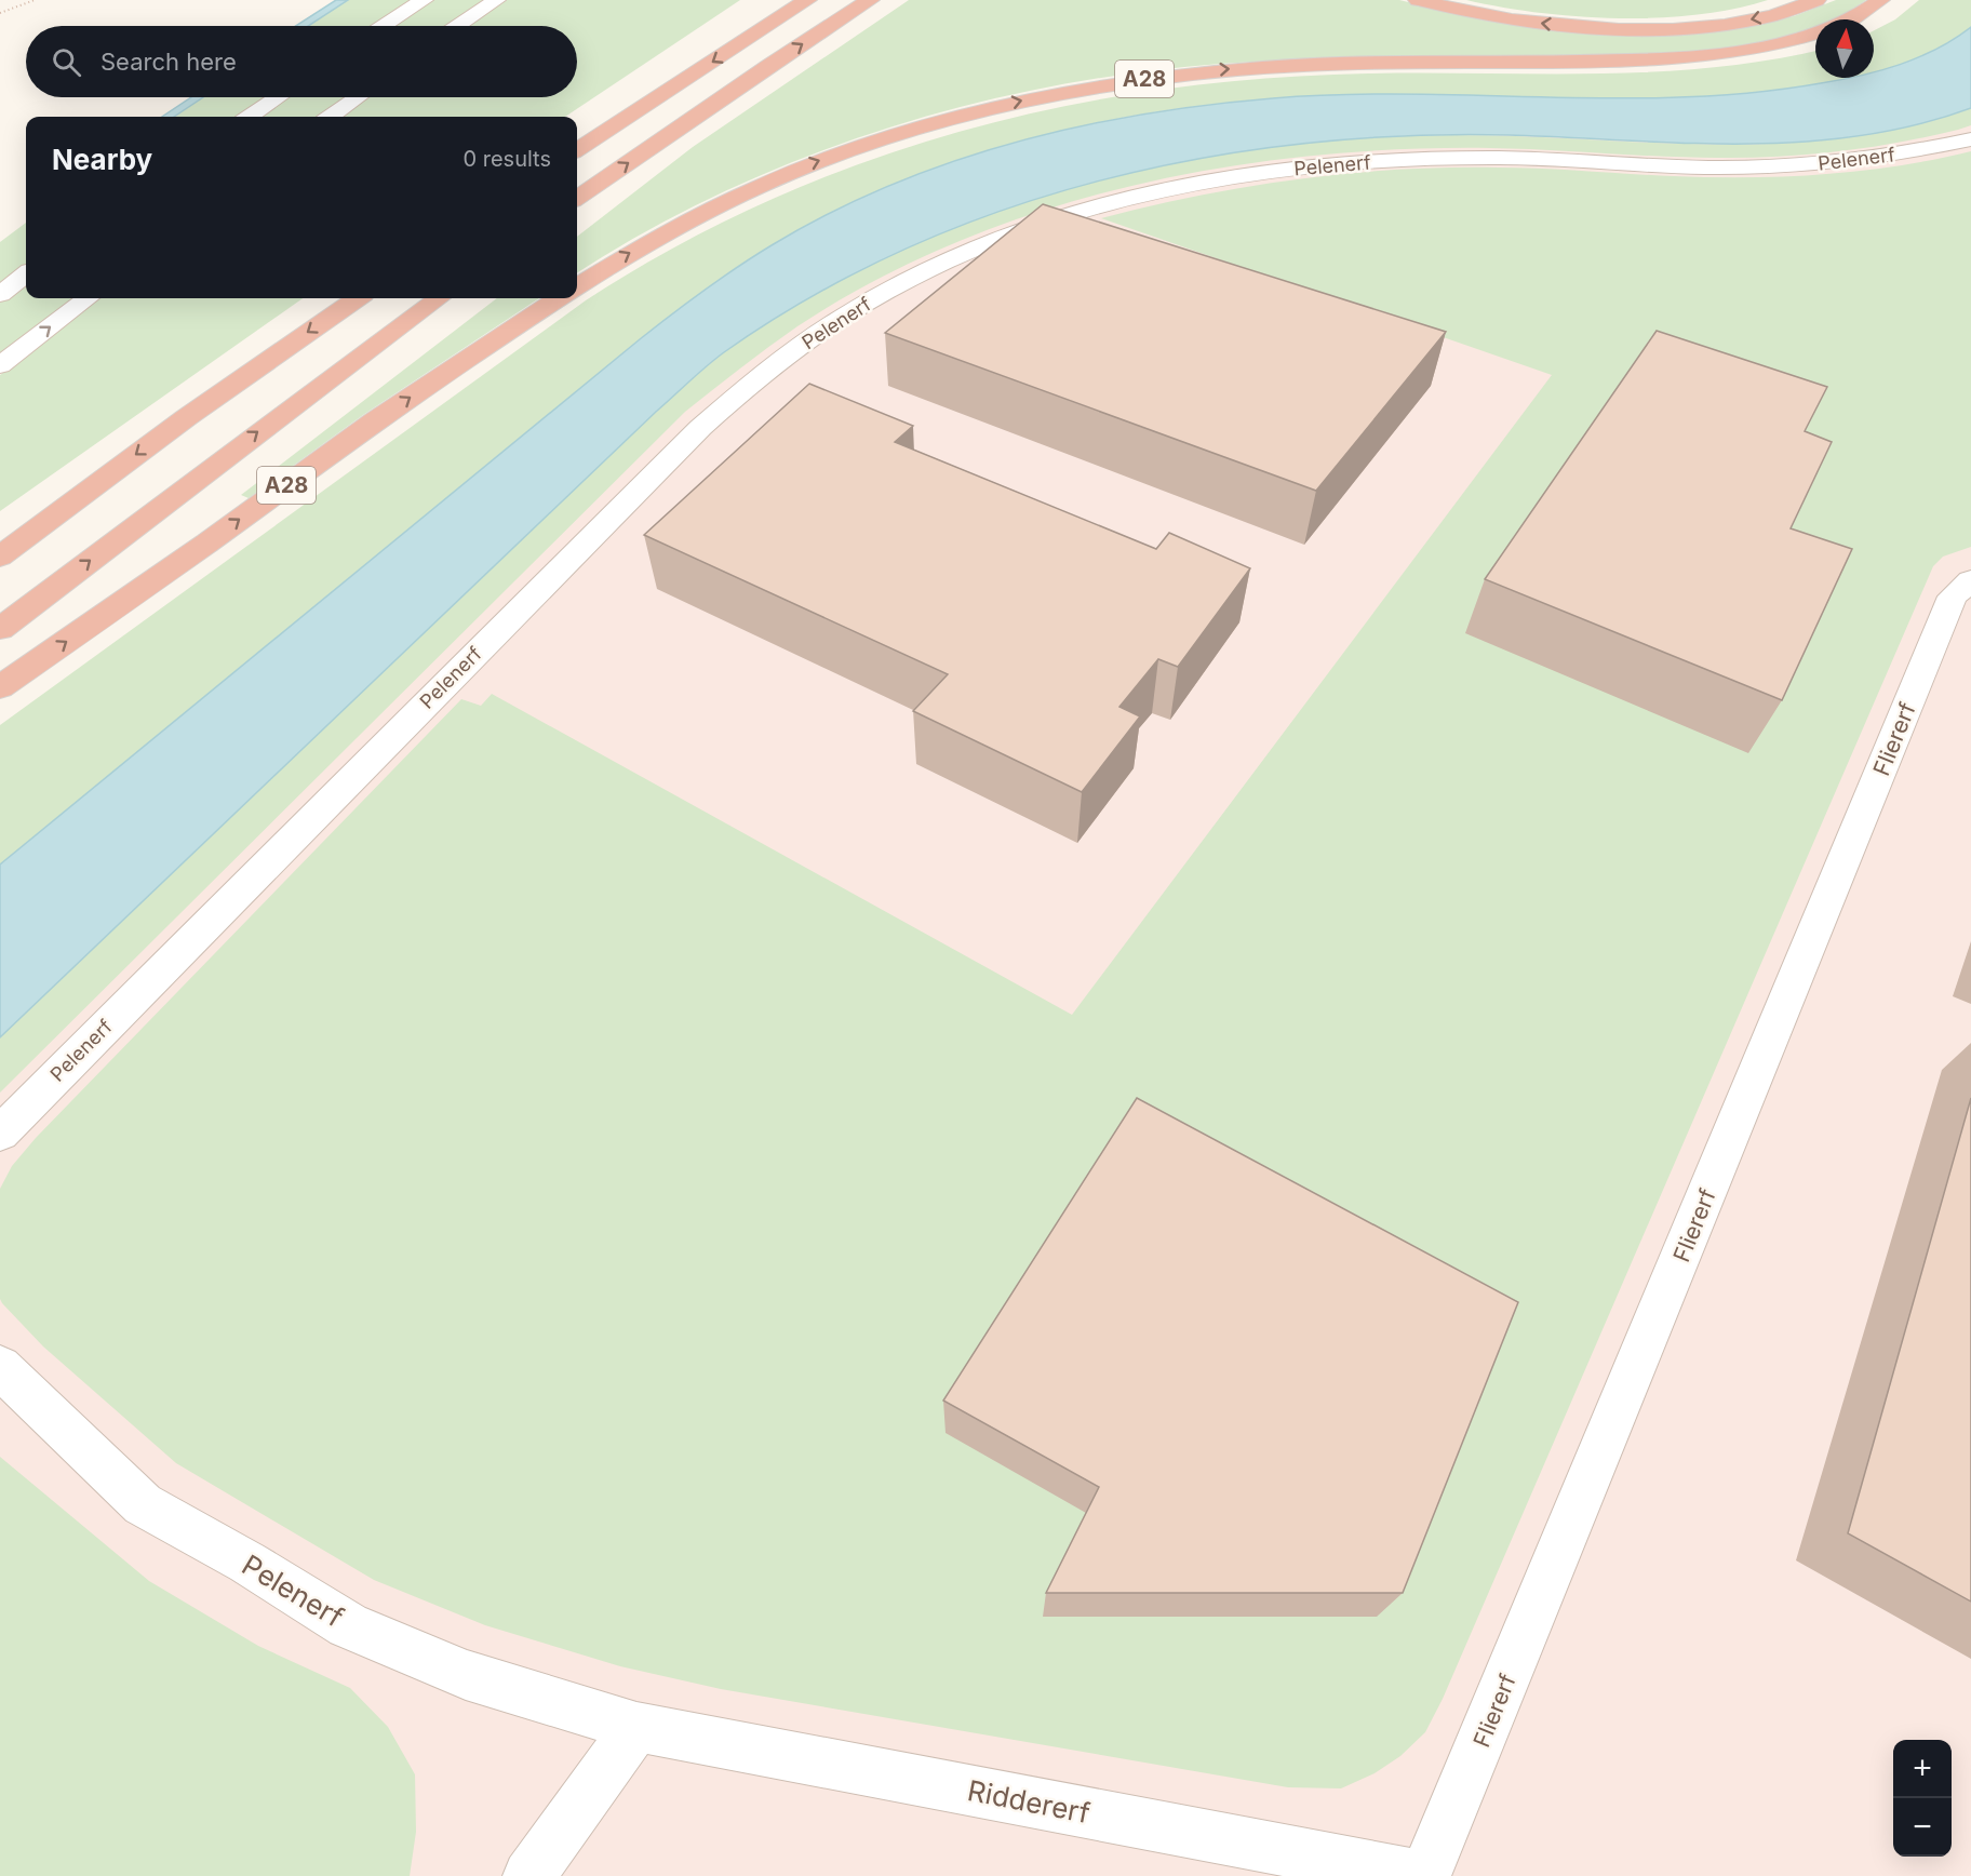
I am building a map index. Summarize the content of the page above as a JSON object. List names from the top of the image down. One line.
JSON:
{"streets":{"highway":["A28"],"street":["Pelenerf","Fliererf","Riddererf"]},"crossings":[["Pelenerf","Riddererf"],["Fliererf","Riddererf"]],"north":"top","page":{"search":"Search here","heading":["Nearby","0 results"],"map_buttons":["+","−"]}}
